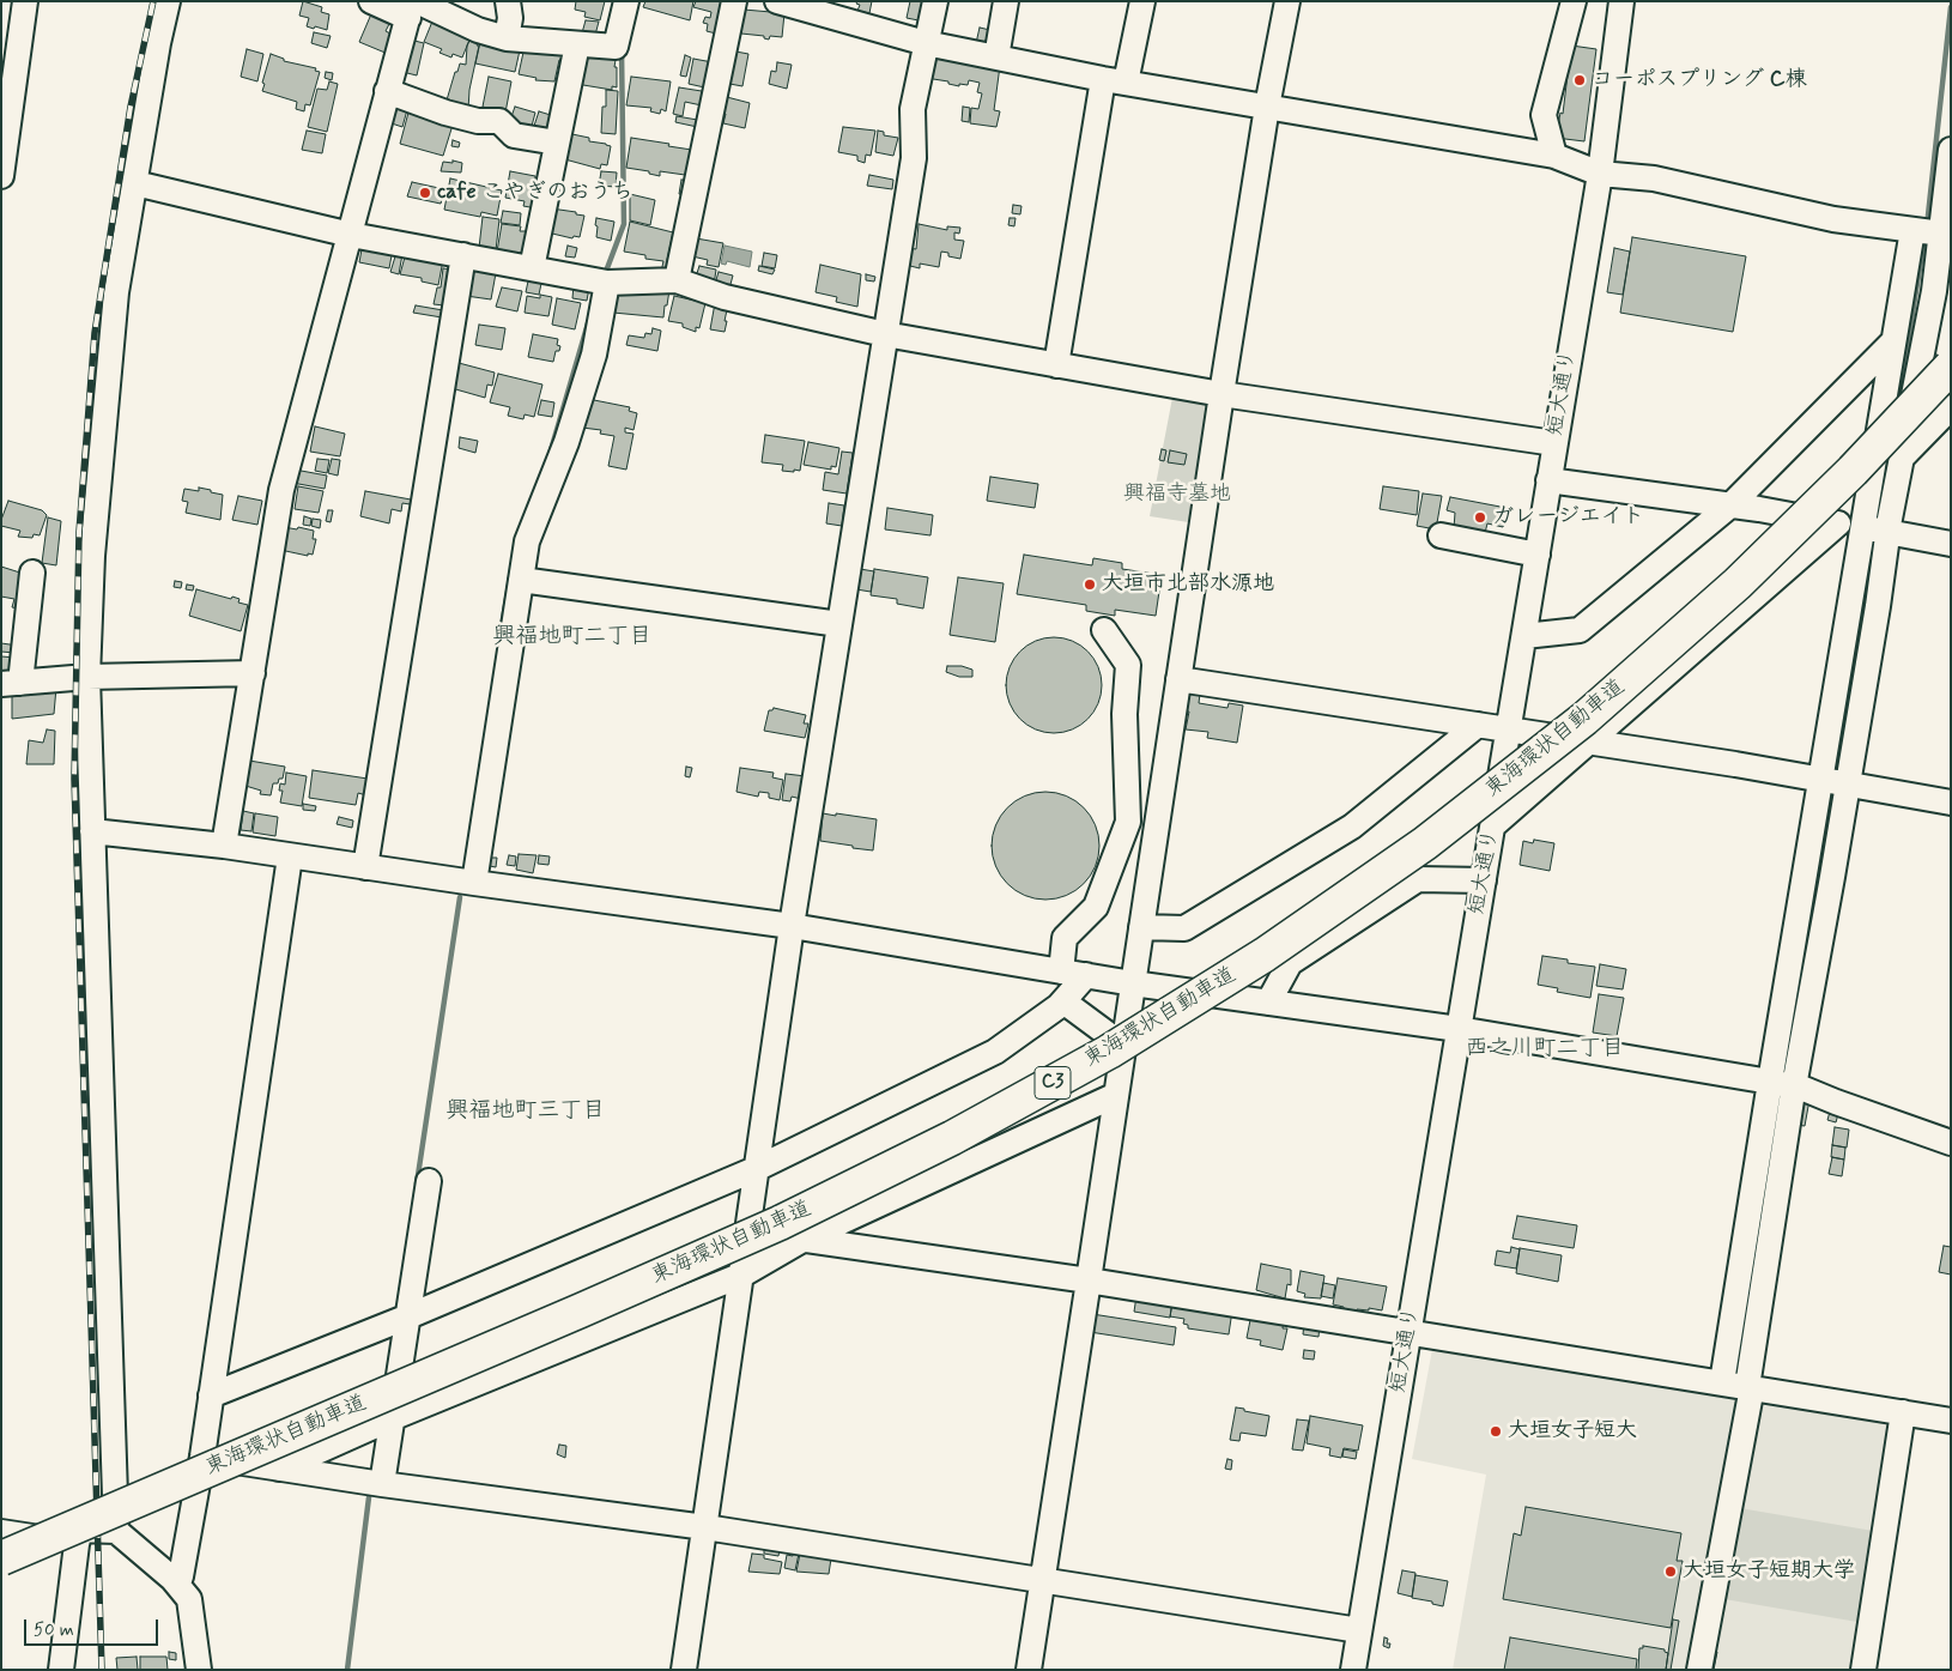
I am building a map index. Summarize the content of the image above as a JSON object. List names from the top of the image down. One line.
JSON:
{"streets":{"highway":["東海環状自動車道","C3"],"street":["短大通り"]},"districts":["興福地町二丁目","西之川町二丁目","興福地町三丁目"],"parks":["興福寺墓地"],"places":["コーポスプリング C棟","cafe こやぎのおうち","ガレージエイト","大垣市北部水源地","大垣女子短大","大垣女子短期大学"],"scale_bar":"50 m"}
